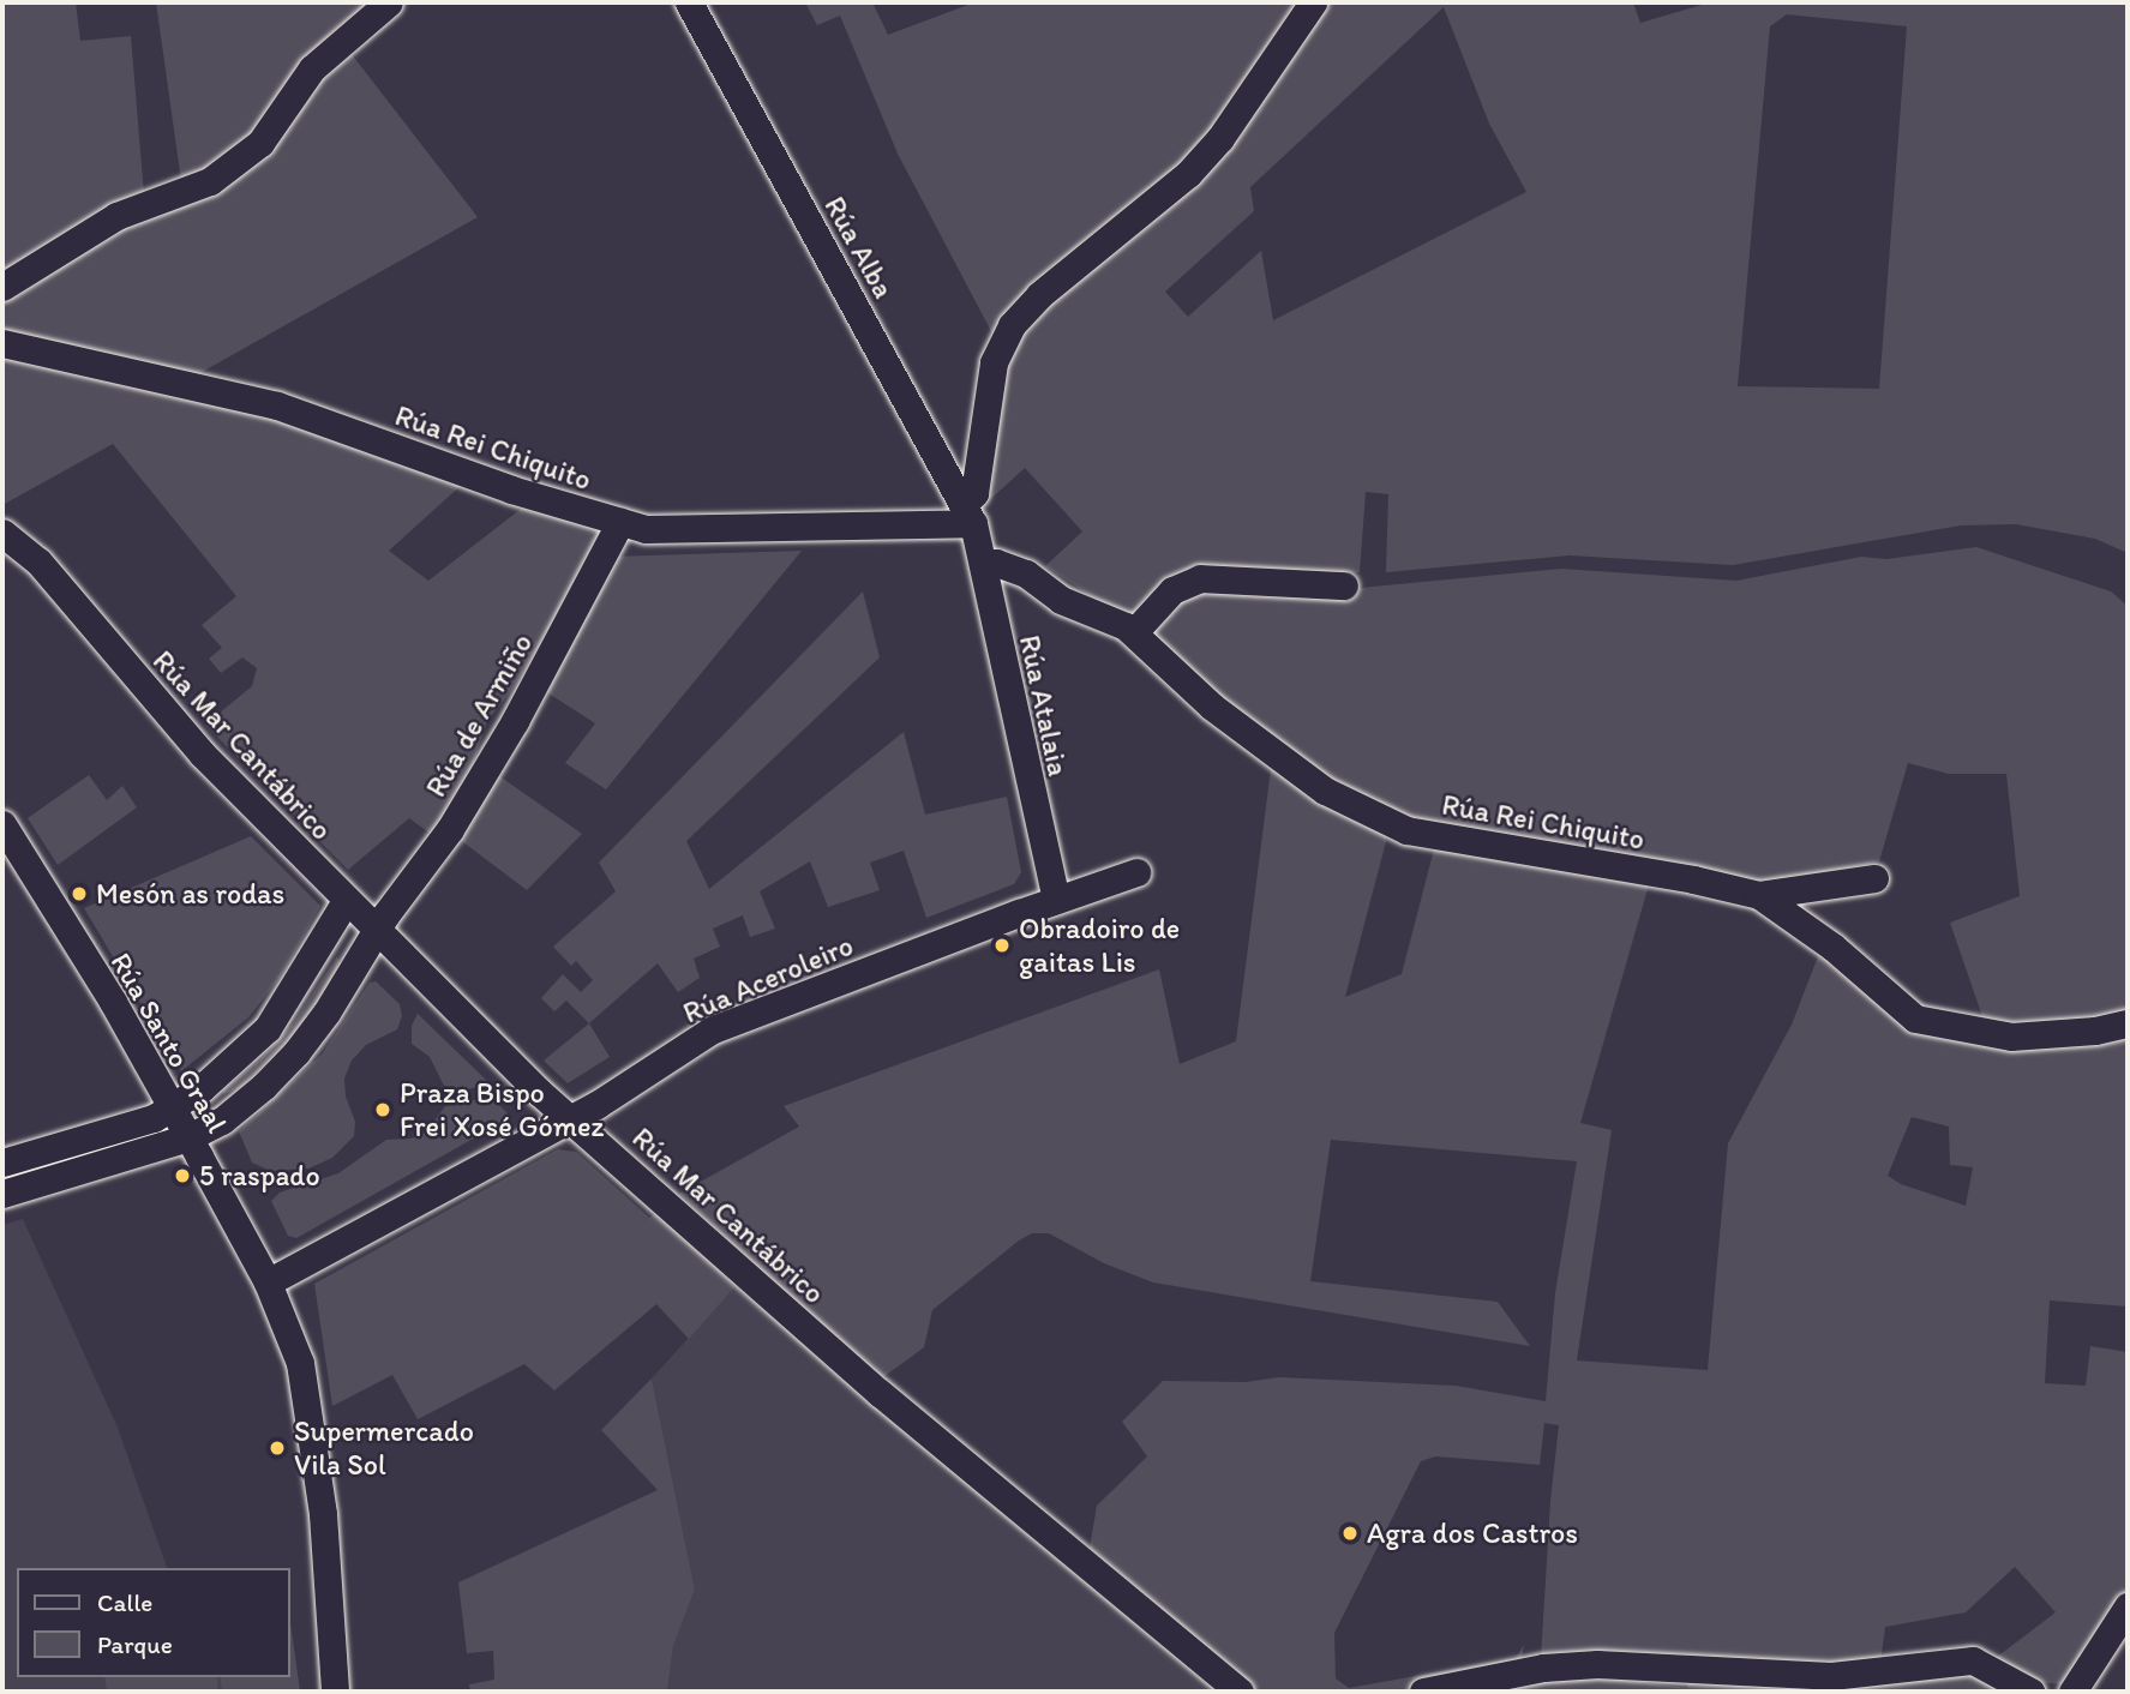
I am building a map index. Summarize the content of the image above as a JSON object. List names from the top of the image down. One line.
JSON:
{"streets":{"street":["Rúa Alba","Rúa Rei Chiquito","Rúa Atalaia","Rúa de Armiño","Rúa Mar Cantábrico","Rúa Aceroleiro","Rúa Santo Graal"]},"crossings":[["Rúa Alba","Rúa Rei Chiquito"],["Rúa Alba","Rúa Atalaia"],["Rúa Rei Chiquito","Rúa Atalaia"],["Rúa Rei Chiquito","Rúa de Armiño"],["Rúa Atalaia","Rúa Aceroleiro"],["Rúa de Armiño","Rúa Mar Cantábrico"],["Rúa de Armiño","Rúa Santo Graal"],["Rúa Mar Cantábrico","Rúa Aceroleiro"],["Rúa Aceroleiro","Rúa Santo Graal"]],"places":["Mesón as rodas","Obradoiro de gaitas Lis","Praza Bispo Frei Xosé Gómez","5 raspado","Supermercado Vila Sol","Agra dos Castros"],"legend":["Calle","Parque"]}
